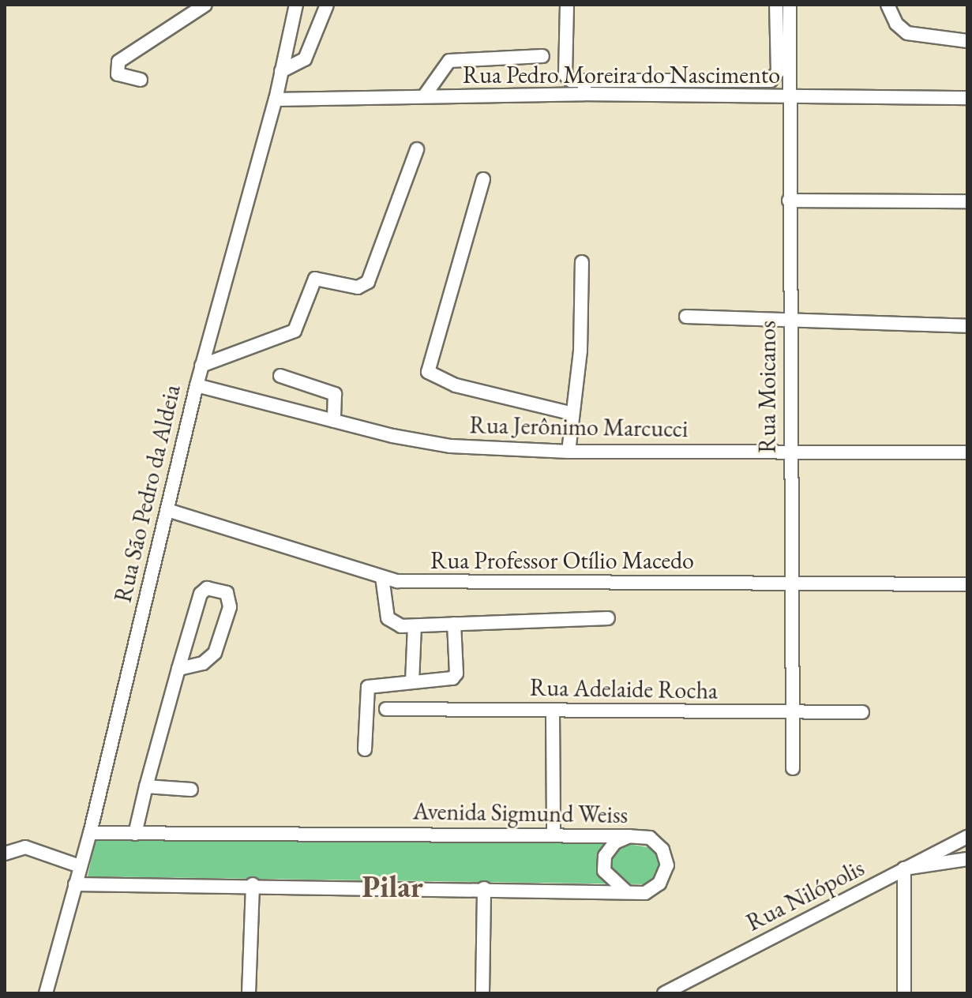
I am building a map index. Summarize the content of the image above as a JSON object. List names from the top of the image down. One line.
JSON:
{"streets":{"street":["Rua Pedro Moreira do Nascimento","Rua Moicanos","Rua Jerônimo Marcucci","Rua São Pedro da Aldeia","Rua Professor Otílio Macedo","Rua Adelaide Rocha","Avenida Sigmund Weiss","Rua Nilópolis"]},"crossings":[["Rua Pedro Moreira do Nascimento","Rua Moicanos"],["Rua Pedro Moreira do Nascimento","Rua São Pedro da Aldeia"],["Rua Moicanos","Rua Jerônimo Marcucci"],["Rua Moicanos","Rua Professor Otílio Macedo"],["Rua Moicanos","Rua Adelaide Rocha"],["Rua Jerônimo Marcucci","Rua São Pedro da Aldeia"],["Rua São Pedro da Aldeia","Rua Professor Otílio Macedo"],["Rua São Pedro da Aldeia","Avenida Sigmund Weiss"]],"districts":["Pilar"]}
